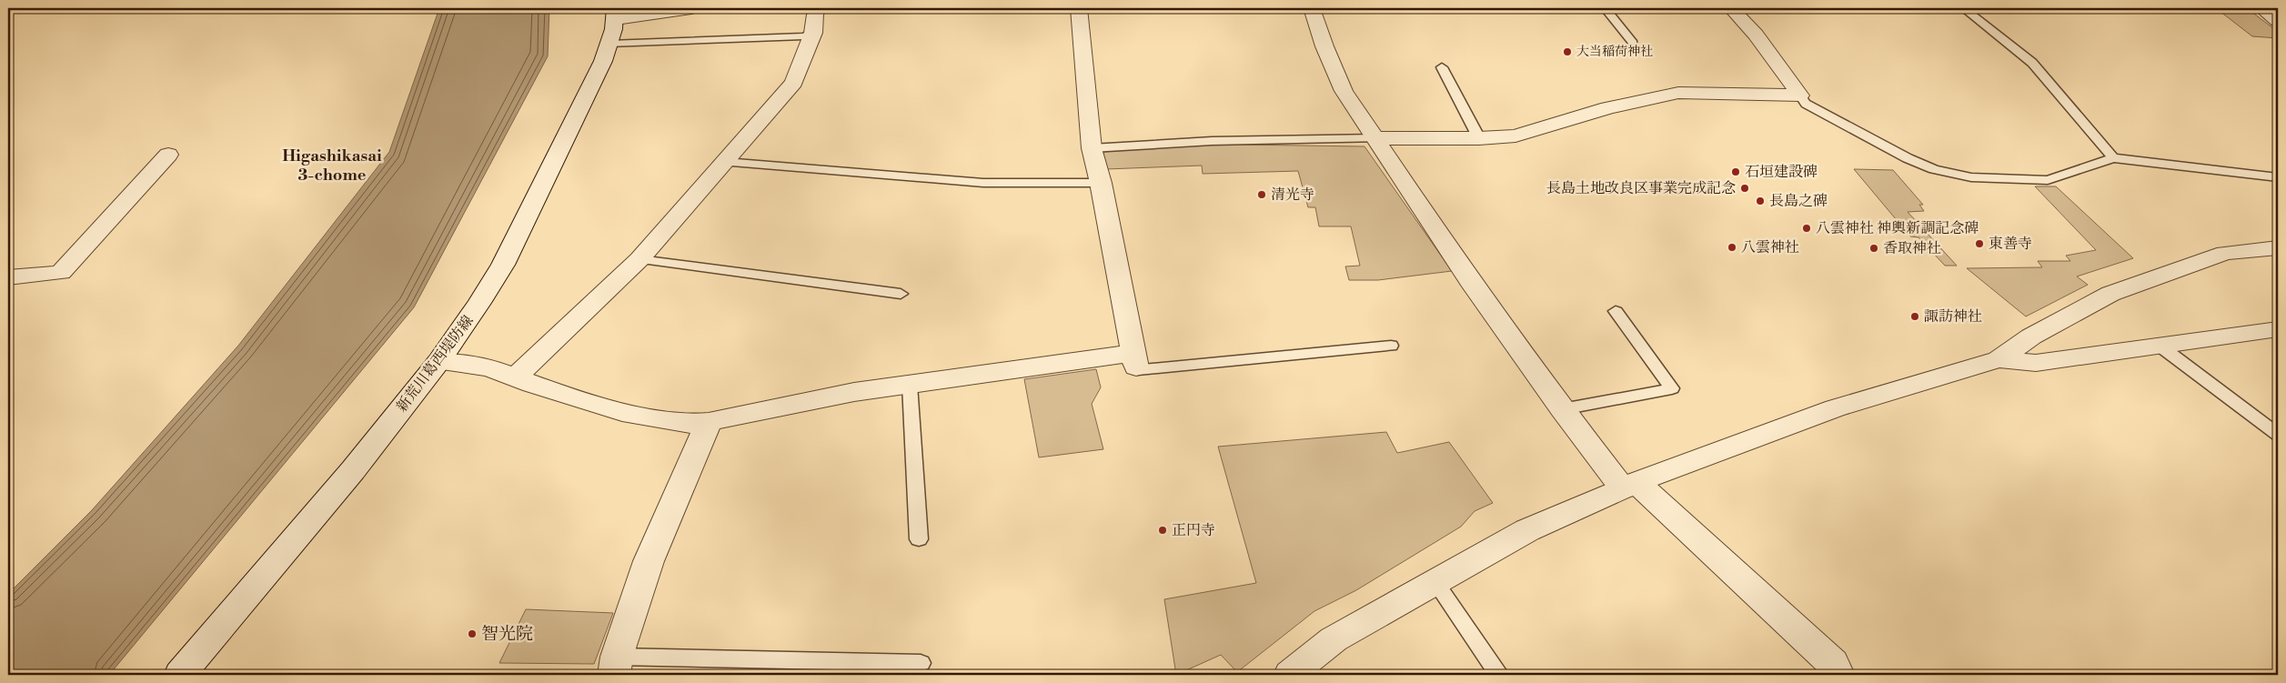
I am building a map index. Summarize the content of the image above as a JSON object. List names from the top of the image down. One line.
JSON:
{"streets":{"street":["新荒川葛西堤防線"]},"districts":["Higashikasai 3-chome"],"places":["大当稲荷神社","石垣建設碑","長島土地改良区事業完成記念","清光寺","長島之碑","八雲神社 神輿新調記念碑","東善寺","八雲神社","香取神社","諏訪神社","正円寺","智光院"]}
